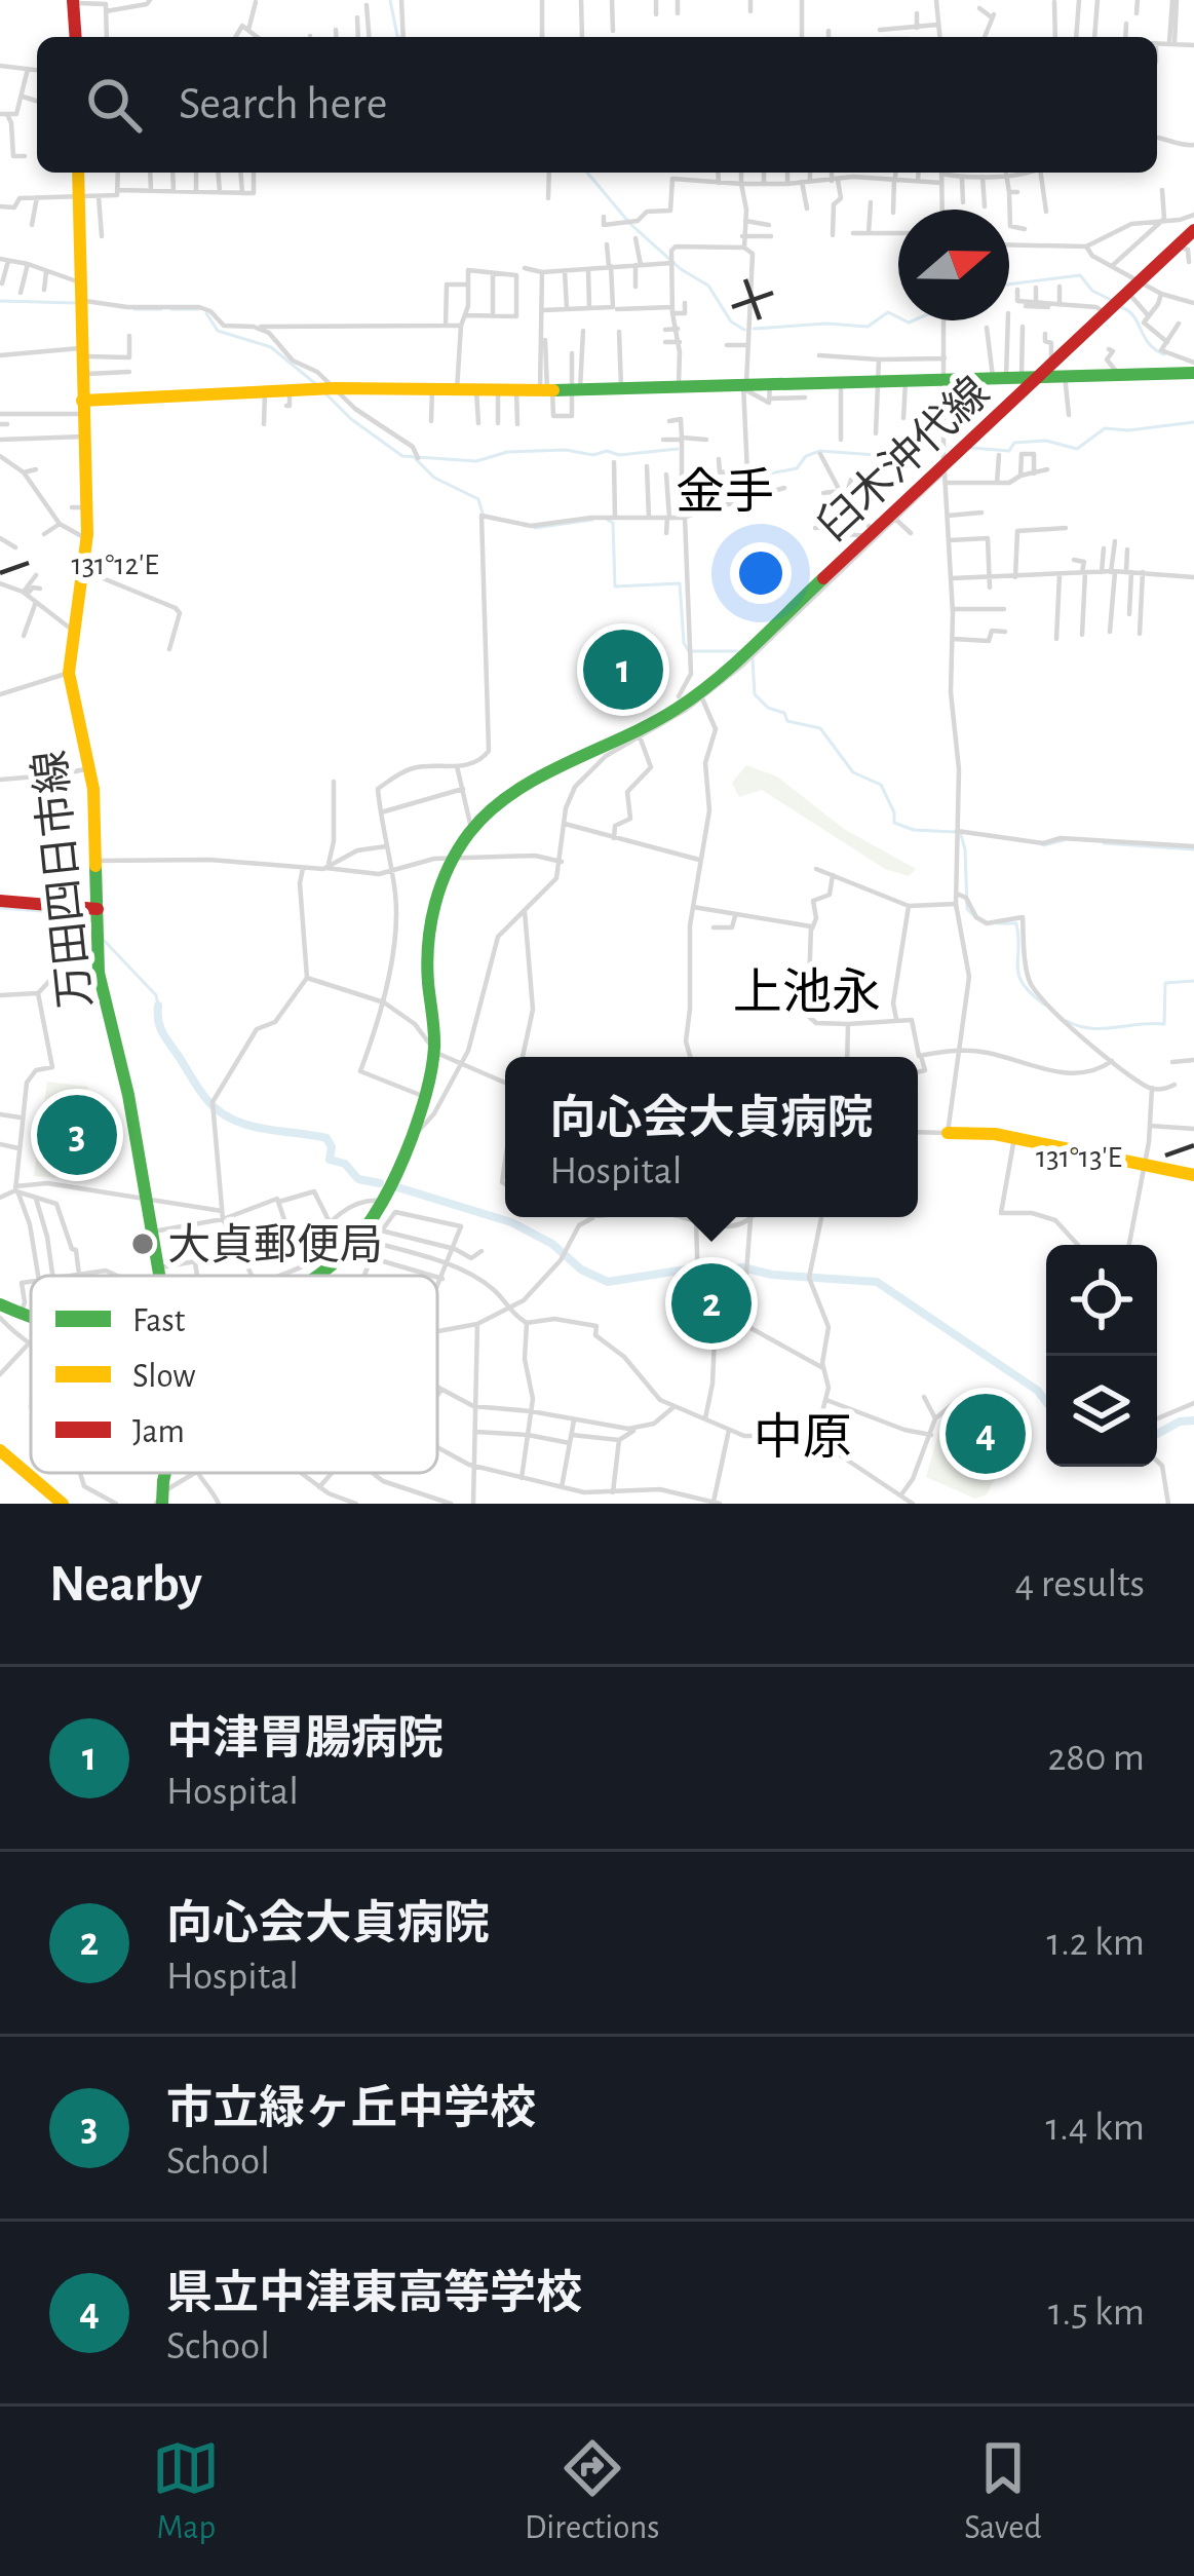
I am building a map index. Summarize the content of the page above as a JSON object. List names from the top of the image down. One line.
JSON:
{"streets":{"main road":["臼木沖代線","万田四日市線"]},"districts":["金手","上池永","中原"],"places":["大貞郵便局"],"legend":["Fast","Slow","Jam"],"north":"right","page":{"search":"Search here","pins":["1","3","2","4"],"popup":["向心会大貞病院","Hospital"],"heading":["Nearby","4 results"],"list":[{"mark":"1","name":"中津胃腸病院","note":"Hospital","value":"280 m"},{"mark":"2","name":"向心会大貞病院","note":"Hospital","value":"1.2 km"},{"mark":"3","name":"市立緑ヶ丘中学校","note":"School","value":"1.4 km"},{"mark":"4","name":"県立中津東高等学校","note":"School","value":"1.5 km"}],"nav":["Map","Directions","Saved"]},"coordinates":["131°12'E","131°13'E"]}
